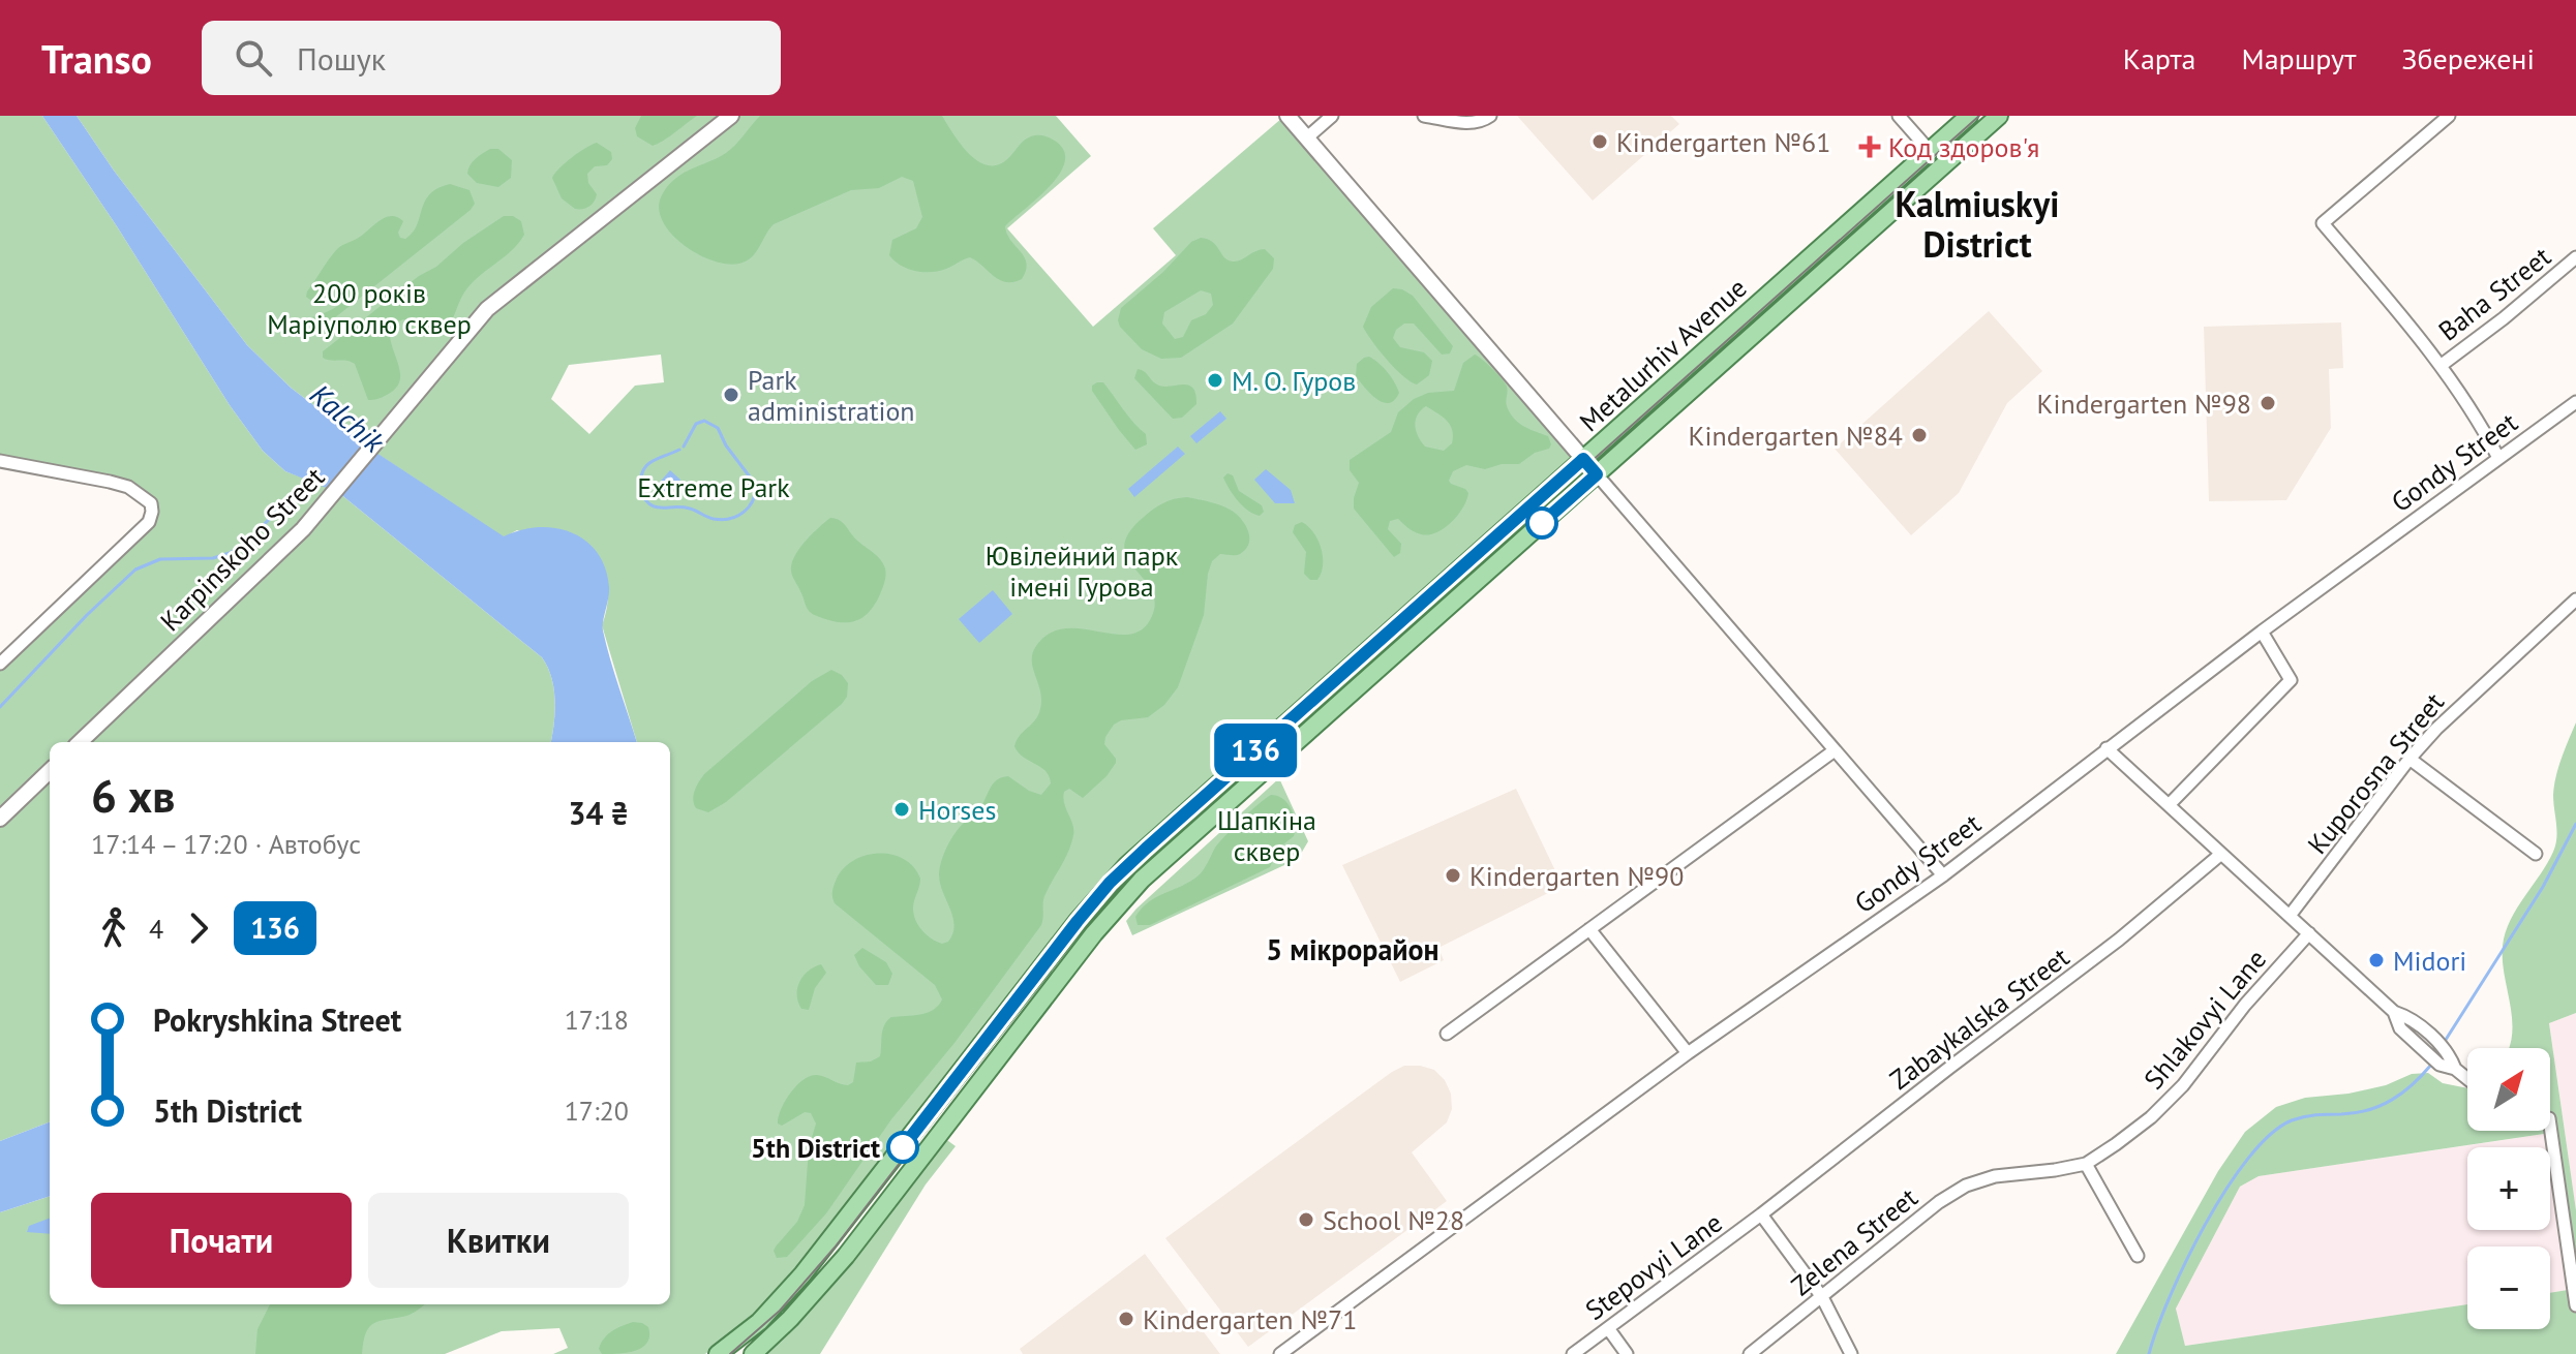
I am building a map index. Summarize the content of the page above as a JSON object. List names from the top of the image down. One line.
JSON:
{"streets":{"main road":["Metalurhiv Avenue"],"street":["Baha Street","Gondy Street","Karpinskoho Street","Kuporosna Street","Zabaykalska Street","Shlakovyi Lane","Zelena Street","Stepovyi Lane"]},"crossings":[["Zabaykalska Street","Stepovyi Lane"],["Shlakovyi Lane","Zelena Street"]],"districts":["Kalmiuskyi District","5 мікрорайон"],"water":["Kalchik"],"parks":["200 років Маріуполю сквер","Extreme Park","Ювілейний парк імені Гурова","Шапкіна сквер"],"places":{"other":["Kindergarten №61","М. О. Гуров","Park administration","Kindergarten №98","Kindergarten №84","Horses","Kindergarten №90","Midori","5th District","School №28","Kindergarten №71"],"health":["Код здоров'я"]},"lines":["bus line 136"],"north":"top right","page":{"header":"Transo","search":"Пошук","nav":["Карта","Маршрут","Збережені"],"on_map":"136","heading":["6 хв","17:14 – 17:20 · Автобус","34 ₴"],"legs":["4","136"],"list":[{"name":"Pokryshkina Street","value":"17:18"},{"name":"5th District","value":"17:20"}],"map_buttons":["+","−"],"buttons":["Почати","Квитки"]}}
